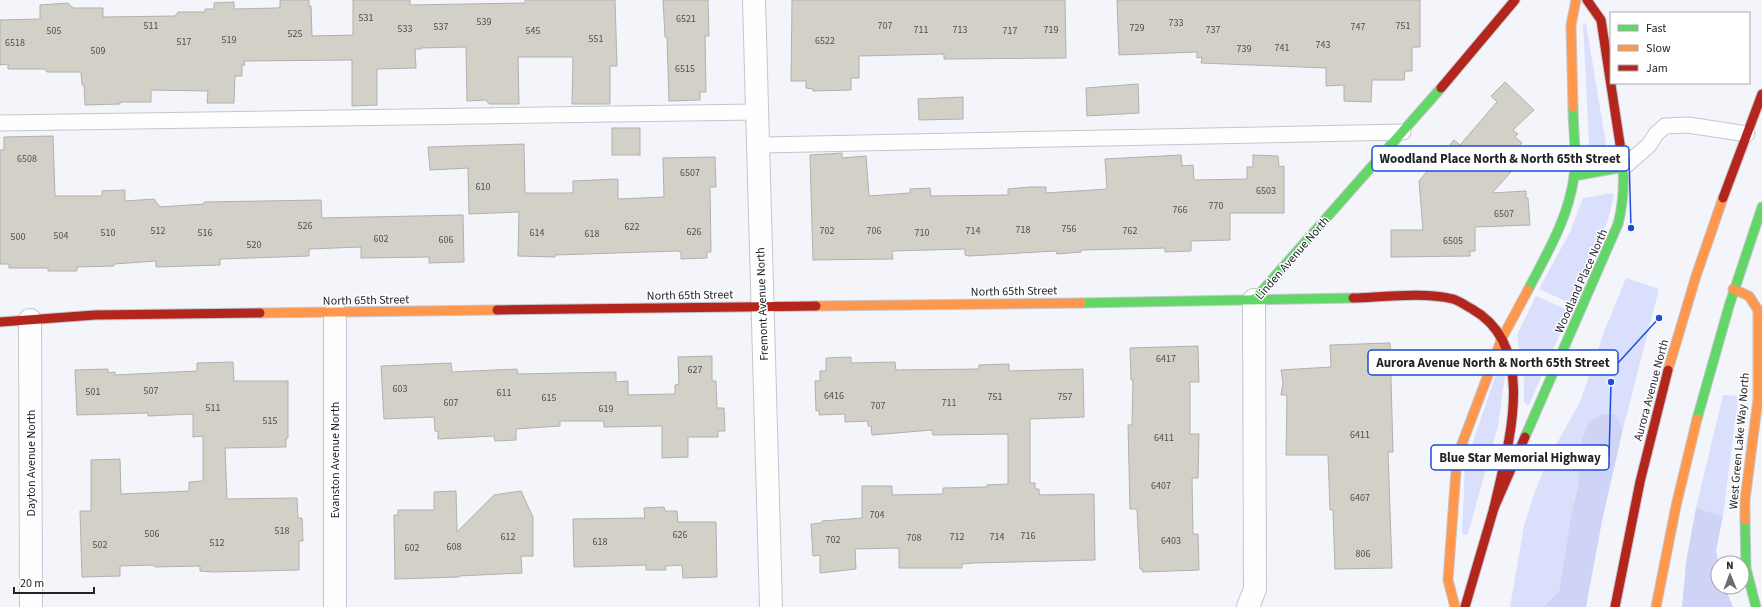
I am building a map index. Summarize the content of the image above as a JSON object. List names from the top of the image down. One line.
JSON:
{"streets":{"main road":["Linden Avenue North","Woodland Place North","North 65th Street","Aurora Avenue North","West Green Lake Way North"],"street":["Fremont Avenue North","Evanston Avenue North","Dayton Avenue North"]},"crossings":[["Linden Avenue North","North 65th Street"],["Woodland Place North","North 65th Street"],["North 65th Street","Fremont Avenue North"],["North 65th Street","Evanston Avenue North"],["North 65th Street","Dayton Avenue North"]],"places":["Woodland Place North & North 65th Street","Aurora Avenue North & North 65th Street","Blue Star Memorial Highway"],"house_numbers":["531","6521","539","733","511","707","751","537","747","729","533","711","713","719","737","505","545","717","525","551","519","6522","517","6518","743","741","739","509","6515","6508","6507","610","6503","770","766","6507","526","622","756","718","512","702","706","714","762","626","510","516","614","710","618","504","500","602","606","6505","520","6417","627","603","507","501","611","6416","751","757","615","607","711","707","511","619","515","6411","6411","6407","6407","704","518","506","626","716","612","712","714","708","702","6403","618","512","502","608","602","806"],"legend":["Fast","Slow","Jam"],"scale_bar":"20 m","north":"top"}
